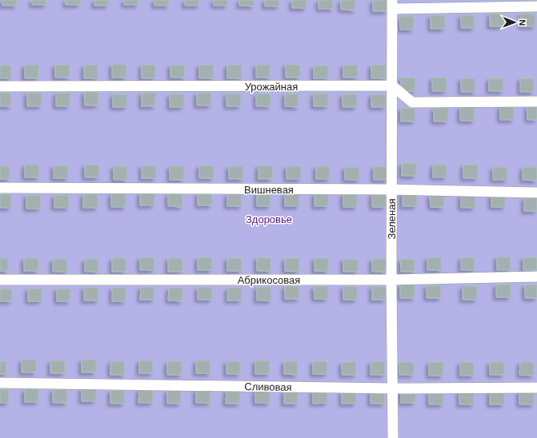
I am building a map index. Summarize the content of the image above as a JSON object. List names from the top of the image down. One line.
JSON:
{"streets":{"street":["Урожайная","Вишневая","Зеленая","Абрикосовая","Сливовая"]},"crossings":[["Урожайная","Зеленая"],["Вишневая","Зеленая"],["Зеленая","Абрикосовая"],["Зеленая","Сливовая"]],"parks":["Здоровье"],"north":"right"}
